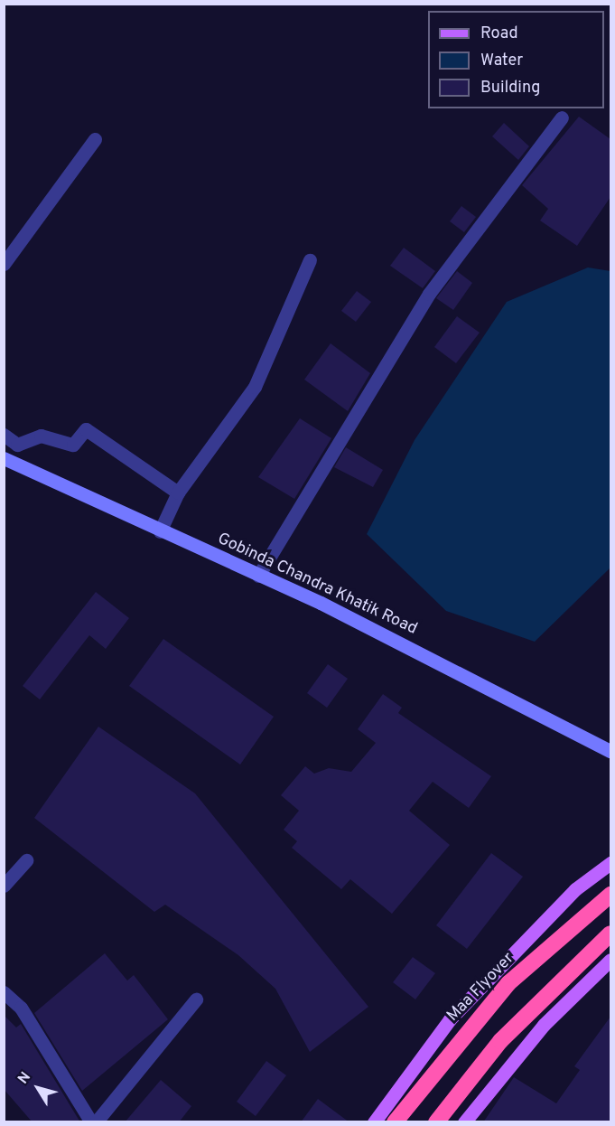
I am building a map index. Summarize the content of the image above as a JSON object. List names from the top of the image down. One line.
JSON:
{"streets":{"highway":["Maa Flyover"],"main road":["Gobinda Chandra Khatik Road"]},"legend":["Road","Water","Building"],"north":"top left"}
